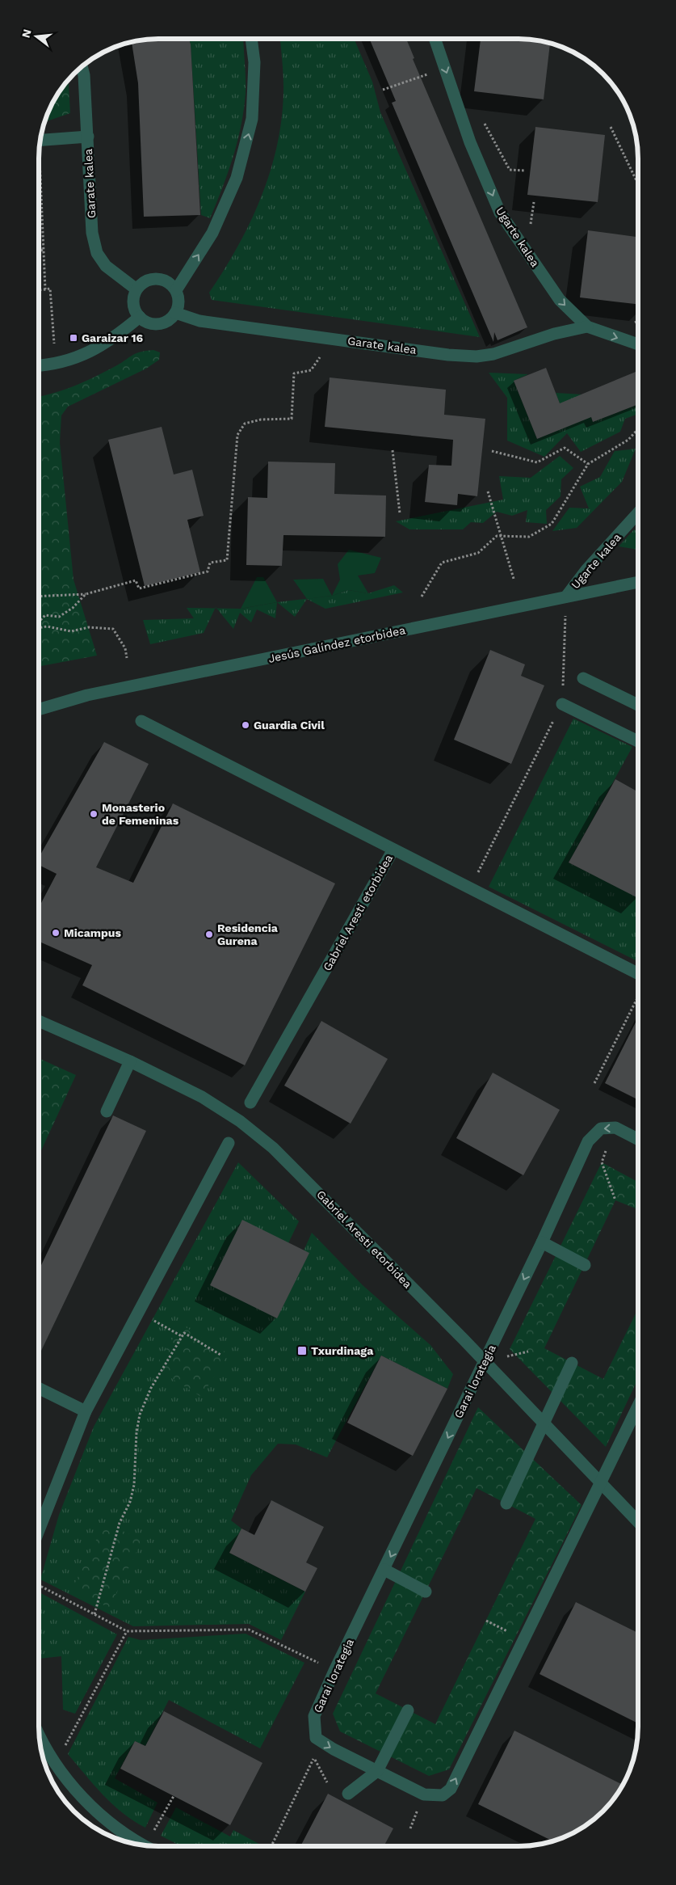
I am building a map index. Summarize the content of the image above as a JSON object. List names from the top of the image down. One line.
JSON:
{"streets":{"street":["Garate kalea","Ugarte kalea","Jesús Galíndez etorbidea","Gabriel Aresti etorbidea","Garai lorategia"]},"crossings":[["Garate kalea","Ugarte kalea"],["Ugarte kalea","Jesús Galíndez etorbidea"],["Gabriel Aresti etorbidea","Garai lorategia"]],"one_way":["Ugarte kalea"],"places":{"transit":["Garaizar 16","Txurdinaga"],"other":["Guardia Civil","Monasterio de Femeninas","Micampus","Residencia Gurena"]},"north":"left"}
